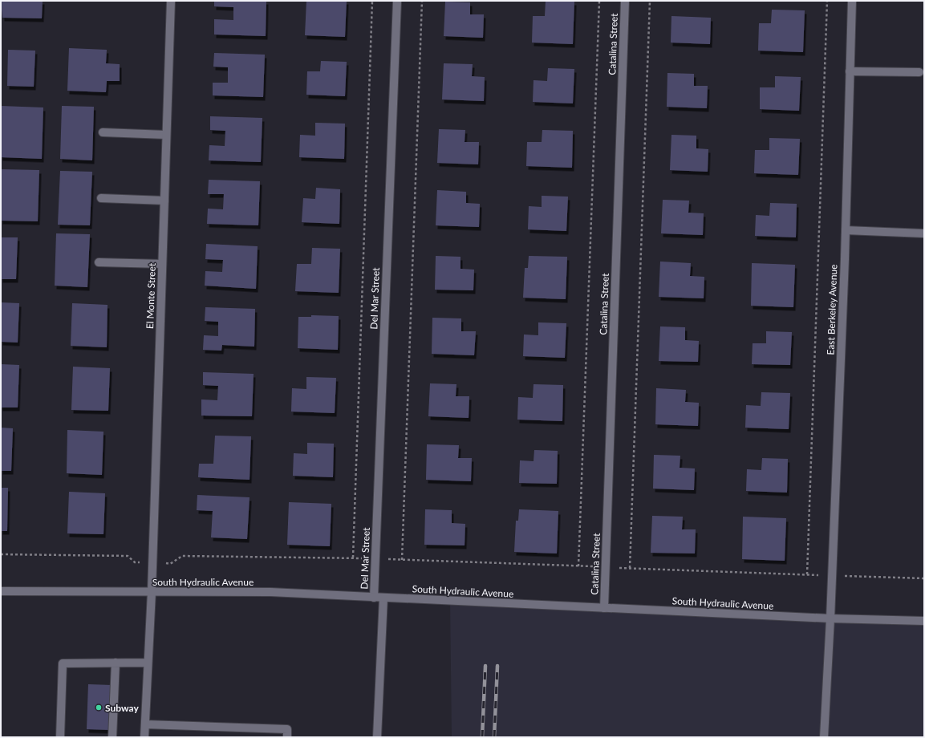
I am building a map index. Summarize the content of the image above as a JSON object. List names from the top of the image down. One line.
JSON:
{"streets":{"street":["Catalina Street","El Monte Street","Del Mar Street","East Berkeley Avenue","South Hydraulic Avenue"]},"crossings":[["Catalina Street","South Hydraulic Avenue"],["El Monte Street","South Hydraulic Avenue"],["Del Mar Street","South Hydraulic Avenue"],["East Berkeley Avenue","South Hydraulic Avenue"]],"places":["Subway"]}
